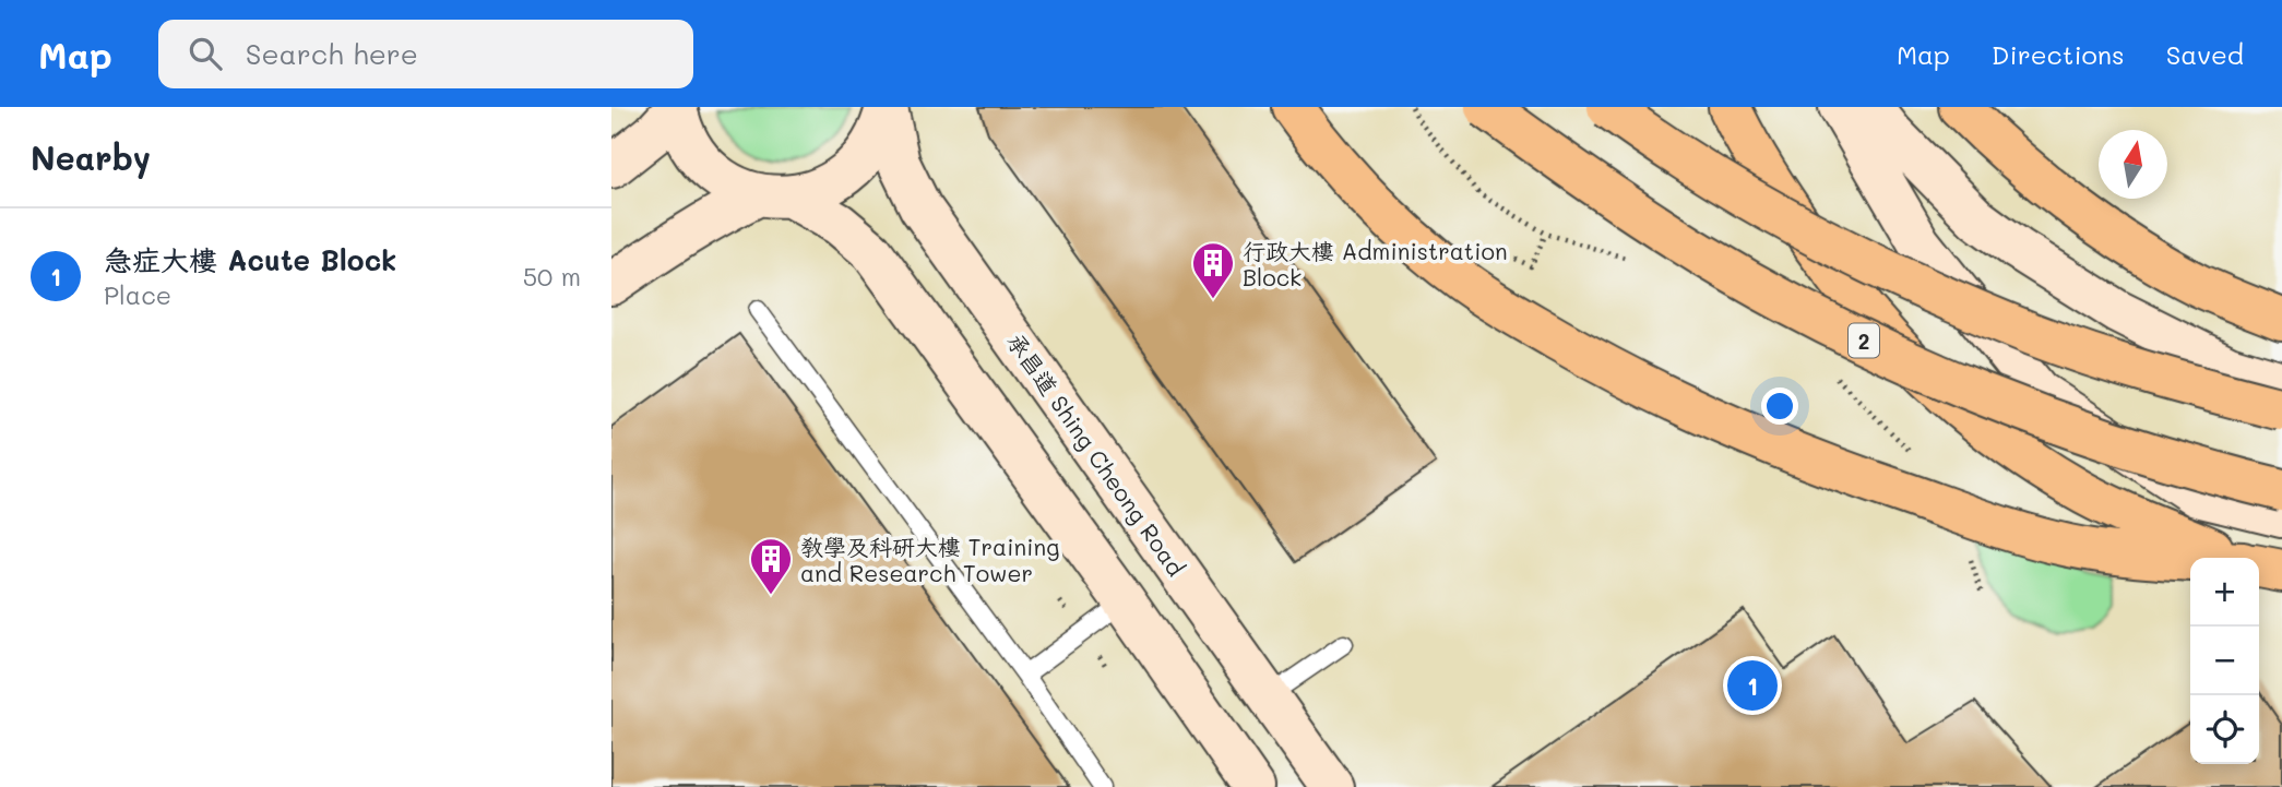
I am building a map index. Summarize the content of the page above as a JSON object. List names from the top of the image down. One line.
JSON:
{"streets":{"highway":["2"],"main road":["承昌道 Shing Cheong Road"]},"places":{"building":["行政大樓 Administration Block","教學及科研大樓 Training and Research Tower"]},"north":"top","page":{"header":"Map","search":"Search here","nav":["Map","Directions","Saved"],"heading":"Nearby","list":[{"mark":"1","name":"急症大樓 Acute Block","note":"Place","value":"50 m"}],"map_buttons":["+","−"],"pins":"1"}}
